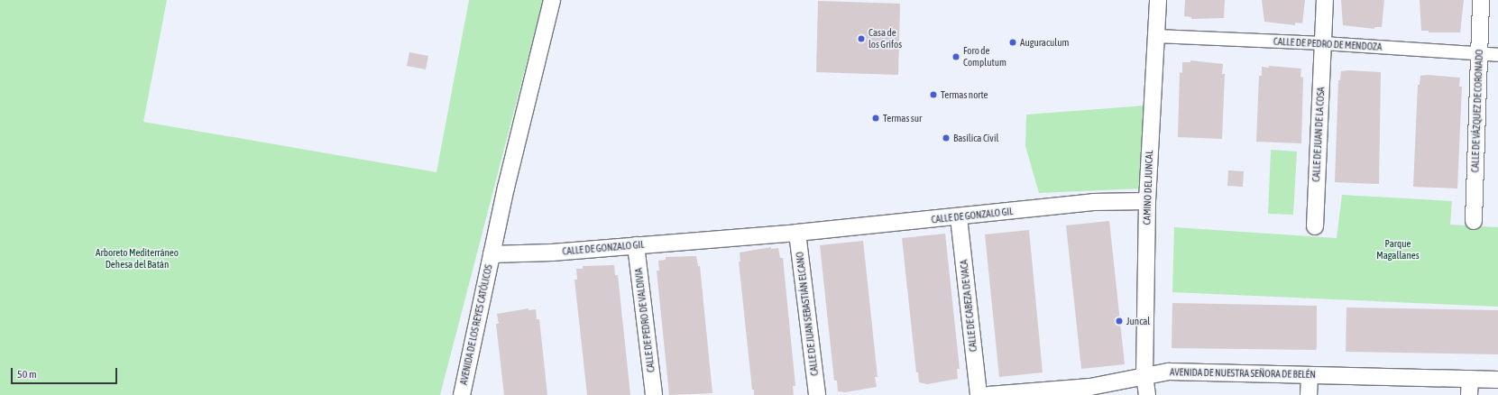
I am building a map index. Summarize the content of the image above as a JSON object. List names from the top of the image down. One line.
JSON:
{"streets":{"street":["CALLE DE PEDRO DE MENDOZA","CALLE DE VÁZQUEZ DE CORONADO","CALLE DE JUAN DE LA COSA","CAMINO DEL JUNCAL","CALLE DE GONZALO GIL","CALLE DE CABEZA DE VACA","CALLE DE JUAN SEBASTIÁN ELCANO","CALLE DE PEDRO DE VALDIVIA","AVENIDA DE LOS REYES CATÓLICOS","AVENIDA DE NUESTRA SEÑORA DE BELÉN"]},"crossings":[["CALLE DE PEDRO DE MENDOZA","CALLE DE VÁZQUEZ DE CORONADO"],["CALLE DE PEDRO DE MENDOZA","CALLE DE JUAN DE LA COSA"],["CALLE DE PEDRO DE MENDOZA","CAMINO DEL JUNCAL"],["CAMINO DEL JUNCAL","CALLE DE GONZALO GIL"],["CAMINO DEL JUNCAL","AVENIDA DE NUESTRA SEÑORA DE BELÉN"],["CALLE DE GONZALO GIL","CALLE DE CABEZA DE VACA"],["CALLE DE GONZALO GIL","CALLE DE JUAN SEBASTIÁN ELCANO"],["CALLE DE GONZALO GIL","CALLE DE PEDRO DE VALDIVIA"],["CALLE DE GONZALO GIL","AVENIDA DE LOS REYES CATÓLICOS"]],"parks":["Parque Magallanes","Arboreto Mediterráneo Dehesa del Batán"],"places":["Casa de los Grifos","Auguraculum","Foro de Complutum","Termas norte","Termas sur","Basílica Civil","Juncal"],"scale_bar":"50 m"}
